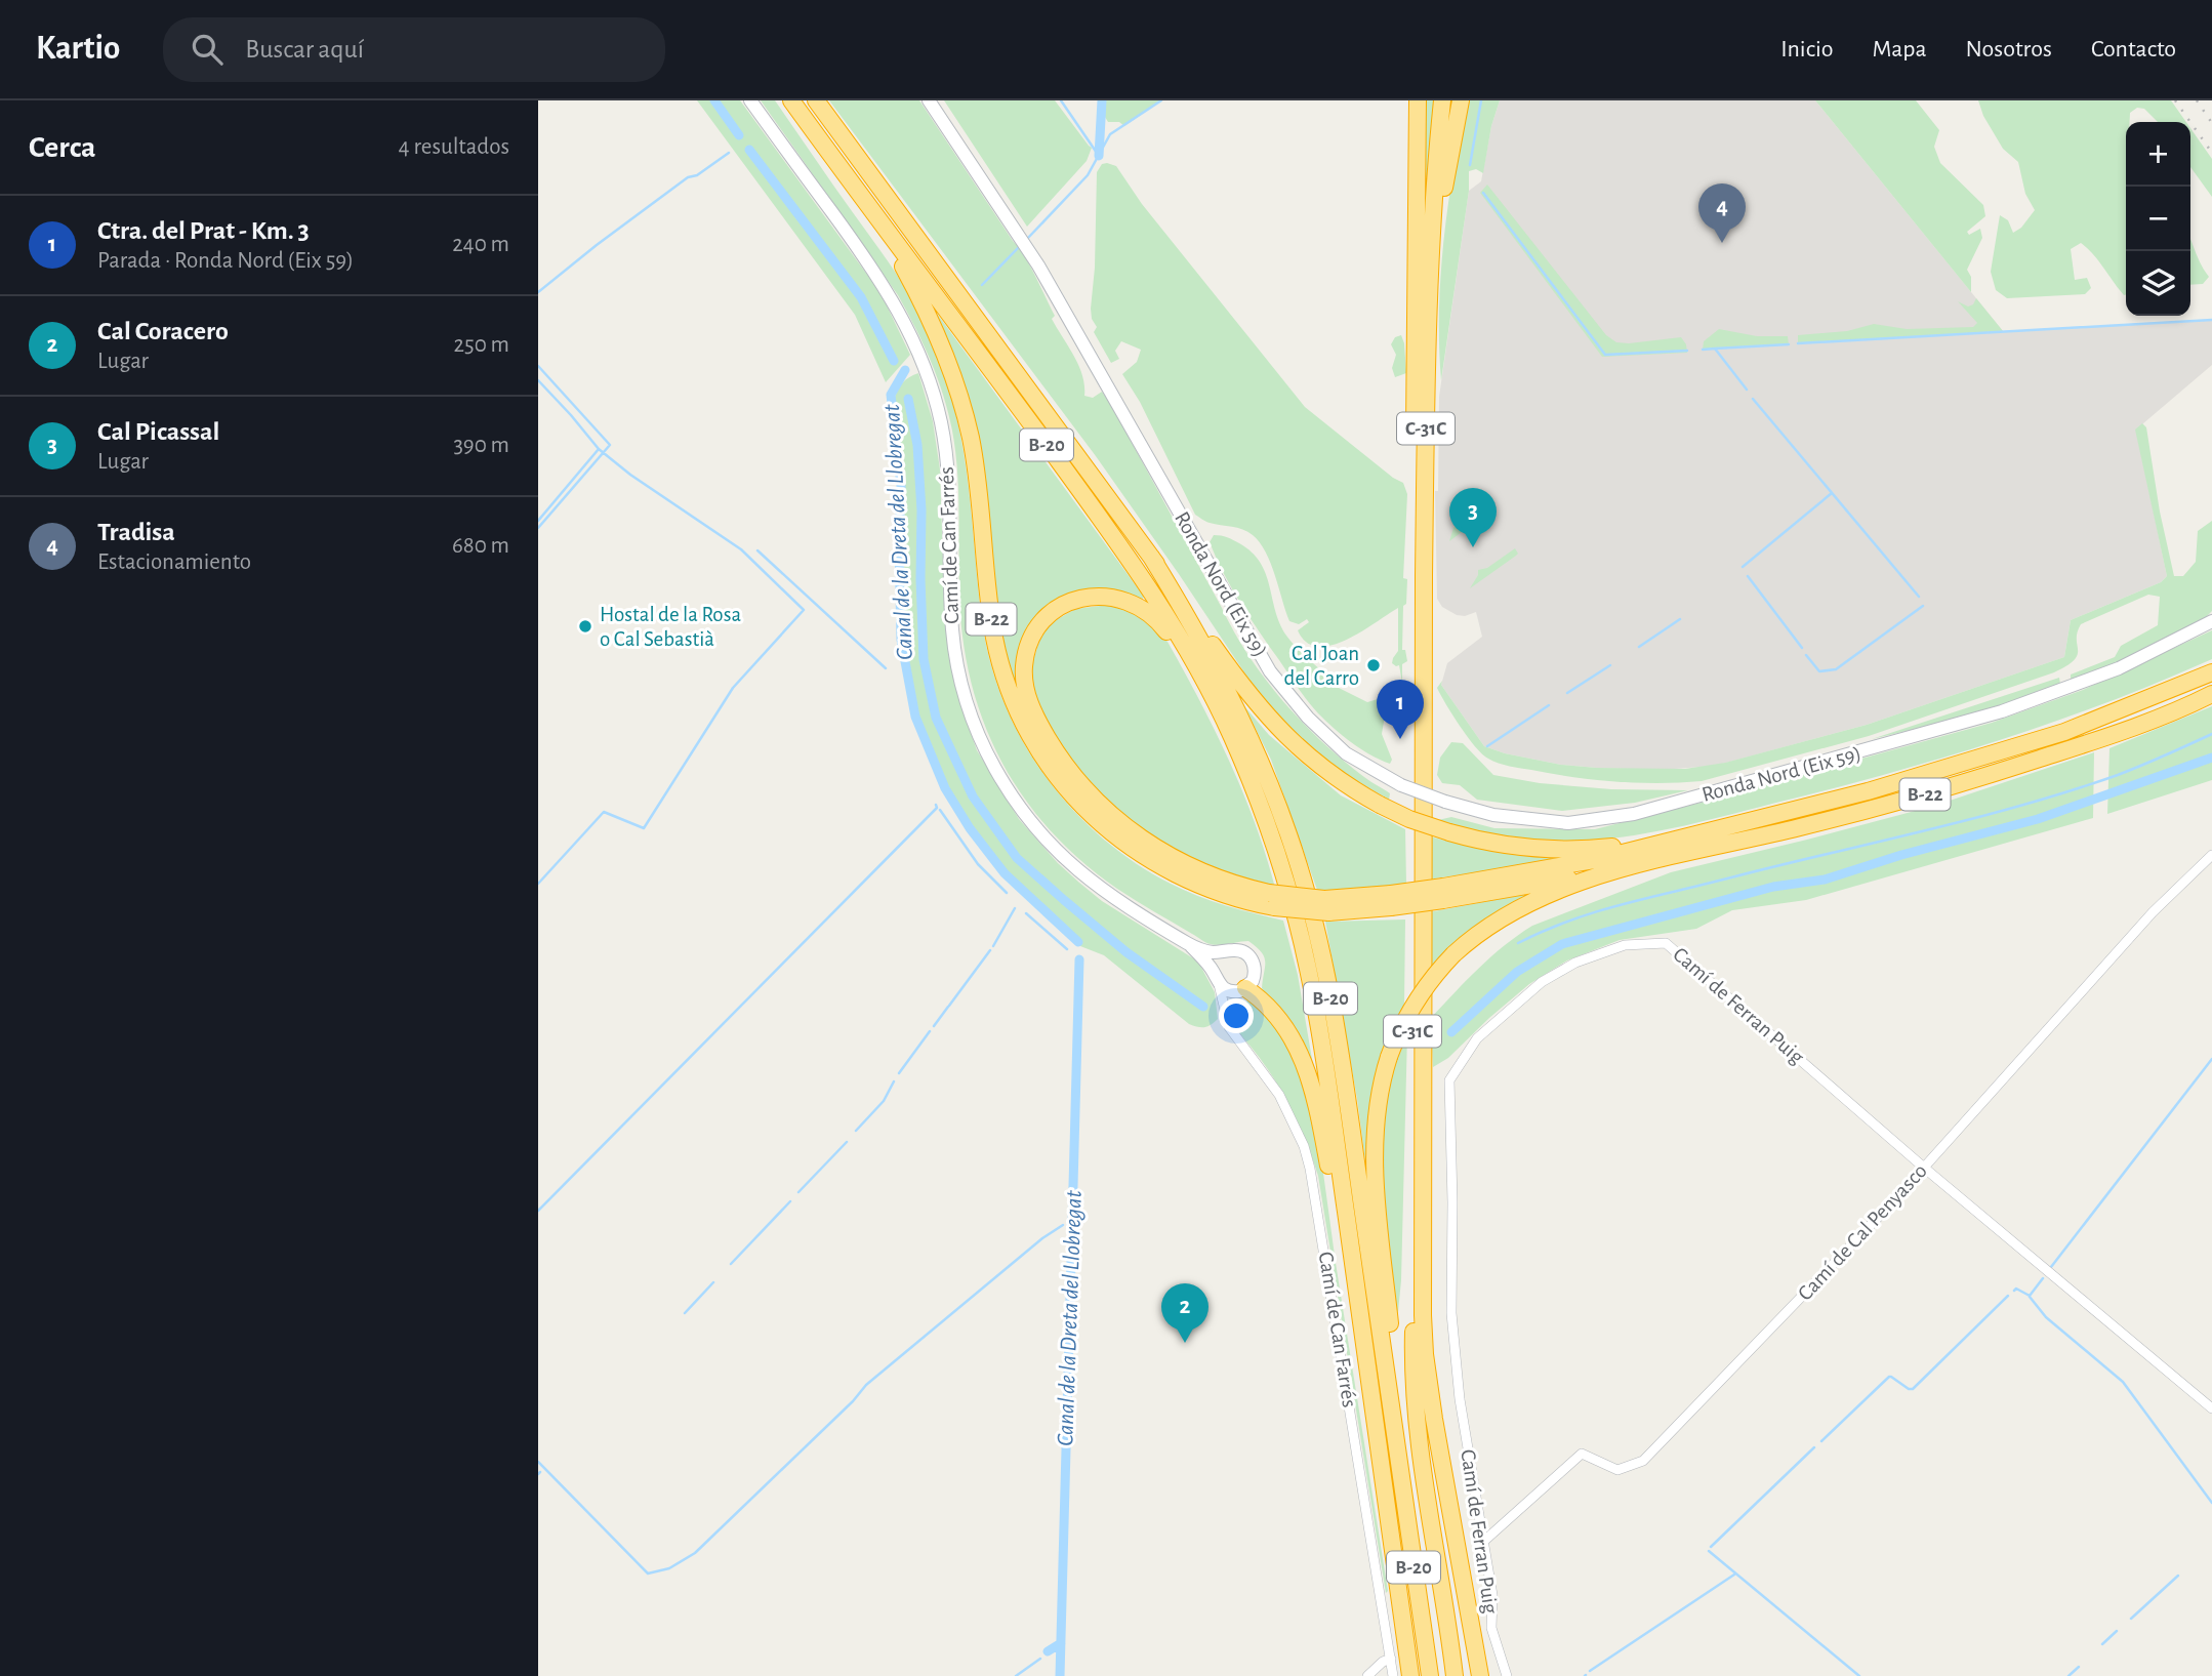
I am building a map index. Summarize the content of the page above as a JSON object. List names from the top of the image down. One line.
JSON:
{"streets":{"highway":["C-31C","B-20","B-22"],"main road":["Camí de Can Farrés","Ronda Nord (Eix 59)"],"street":["Camí de Ferran Puig","Camí de Cal Penyasco"]},"crossings":[["B-20","B-22"],["Camí de Ferran Puig","Camí de Cal Penyasco"]],"water":["Canal de la Dreta del Llobregat"],"places":["Hostal de la Rosa o Cal Sebastià","Cal Joan del Carro"],"page":{"header":"Kartio","search":"Buscar aquí","nav":["Inicio","Mapa","Nosotros","Contacto"],"heading":["Cerca","4 resultados"],"map_buttons":["+","−"],"pins":["4","3","1","2"],"list":[{"mark":"1","name":"Ctra. del Prat - Km. 3","note":"Parada · Ronda Nord (Eix 59)","value":"240 m"},{"mark":"2","name":"Cal Coracero","note":"Lugar","value":"250 m"},{"mark":"3","name":"Cal Picassal","note":"Lugar","value":"390 m"},{"mark":"4","name":"Tradisa","note":"Estacionamiento","value":"680 m"}]}}
